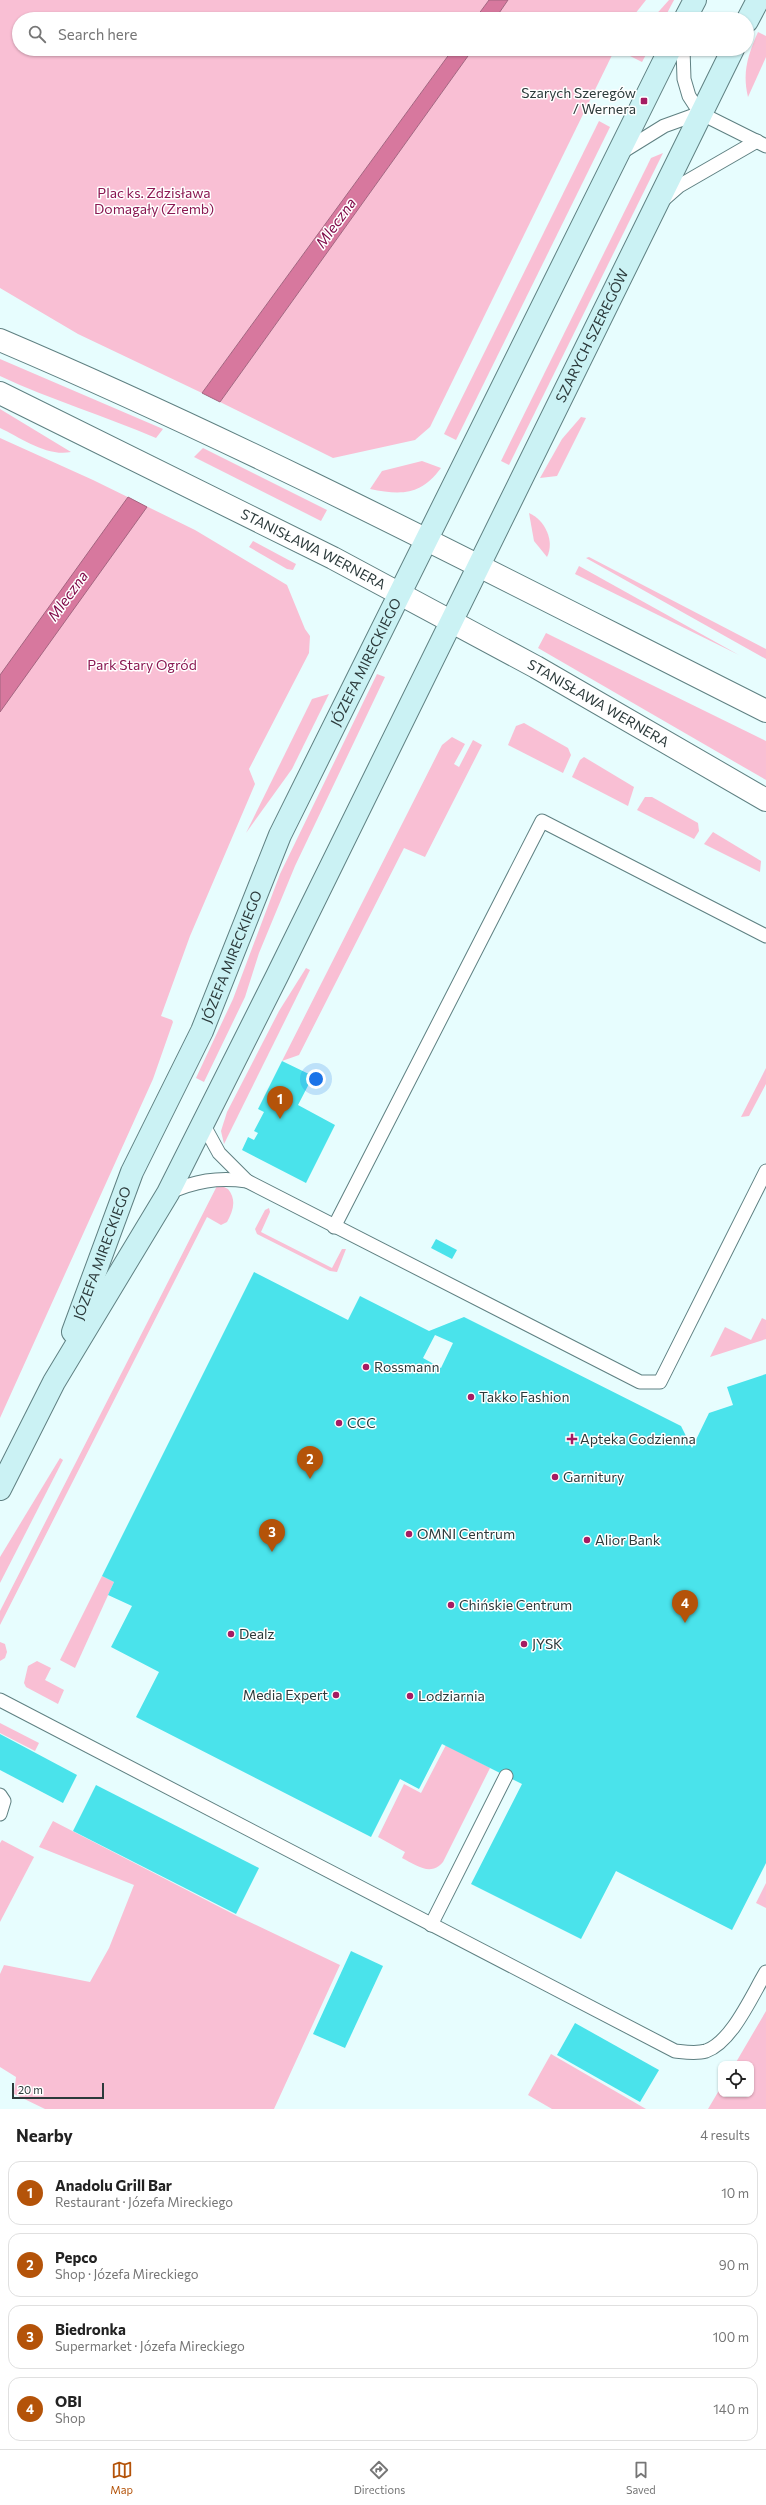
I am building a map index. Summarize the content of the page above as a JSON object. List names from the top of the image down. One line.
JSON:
{"streets":{"main road":["SZARYCH SZEREGÓW","JÓZEFA MIRECKIEGO"],"street":["STANISŁAWA WERNERA"]},"crossings":[["SZARYCH SZEREGÓW","STANISŁAWA WERNERA"],["SZARYCH SZEREGÓW","JÓZEFA MIRECKIEGO"],["STANISŁAWA WERNERA","JÓZEFA MIRECKIEGO"]],"water":["Mleczna"],"parks":["Plac ks. Zdzisława Domagały (Zremb)","Park Stary Ogród"],"places":{"transit":["Szarych Szeregów / Wernera"],"other":["Rossmann","Takko Fashion","CCC","Garnitury","OMNI Centrum","Alior Bank","Chińskie Centrum","Dealz","JYSK","Media Expert","Lodziarnia"],"health":["Apteka Codzienna"]},"scale_bar":"20 m","page":{"search":"Search here","pins":["1","2","3","4"],"scale":"20 m","heading":["Nearby","4 results"],"list":[{"mark":"1","name":"Anadolu Grill Bar","note":"Restaurant · Józefa Mireckiego","value":"10 m"},{"mark":"2","name":"Pepco","note":"Shop · Józefa Mireckiego","value":"90 m"},{"mark":"3","name":"Biedronka","note":"Supermarket · Józefa Mireckiego","value":"100 m"},{"mark":"4","name":"OBI","note":"Shop","value":"140 m"}],"nav":["Map","Directions","Saved"]}}
